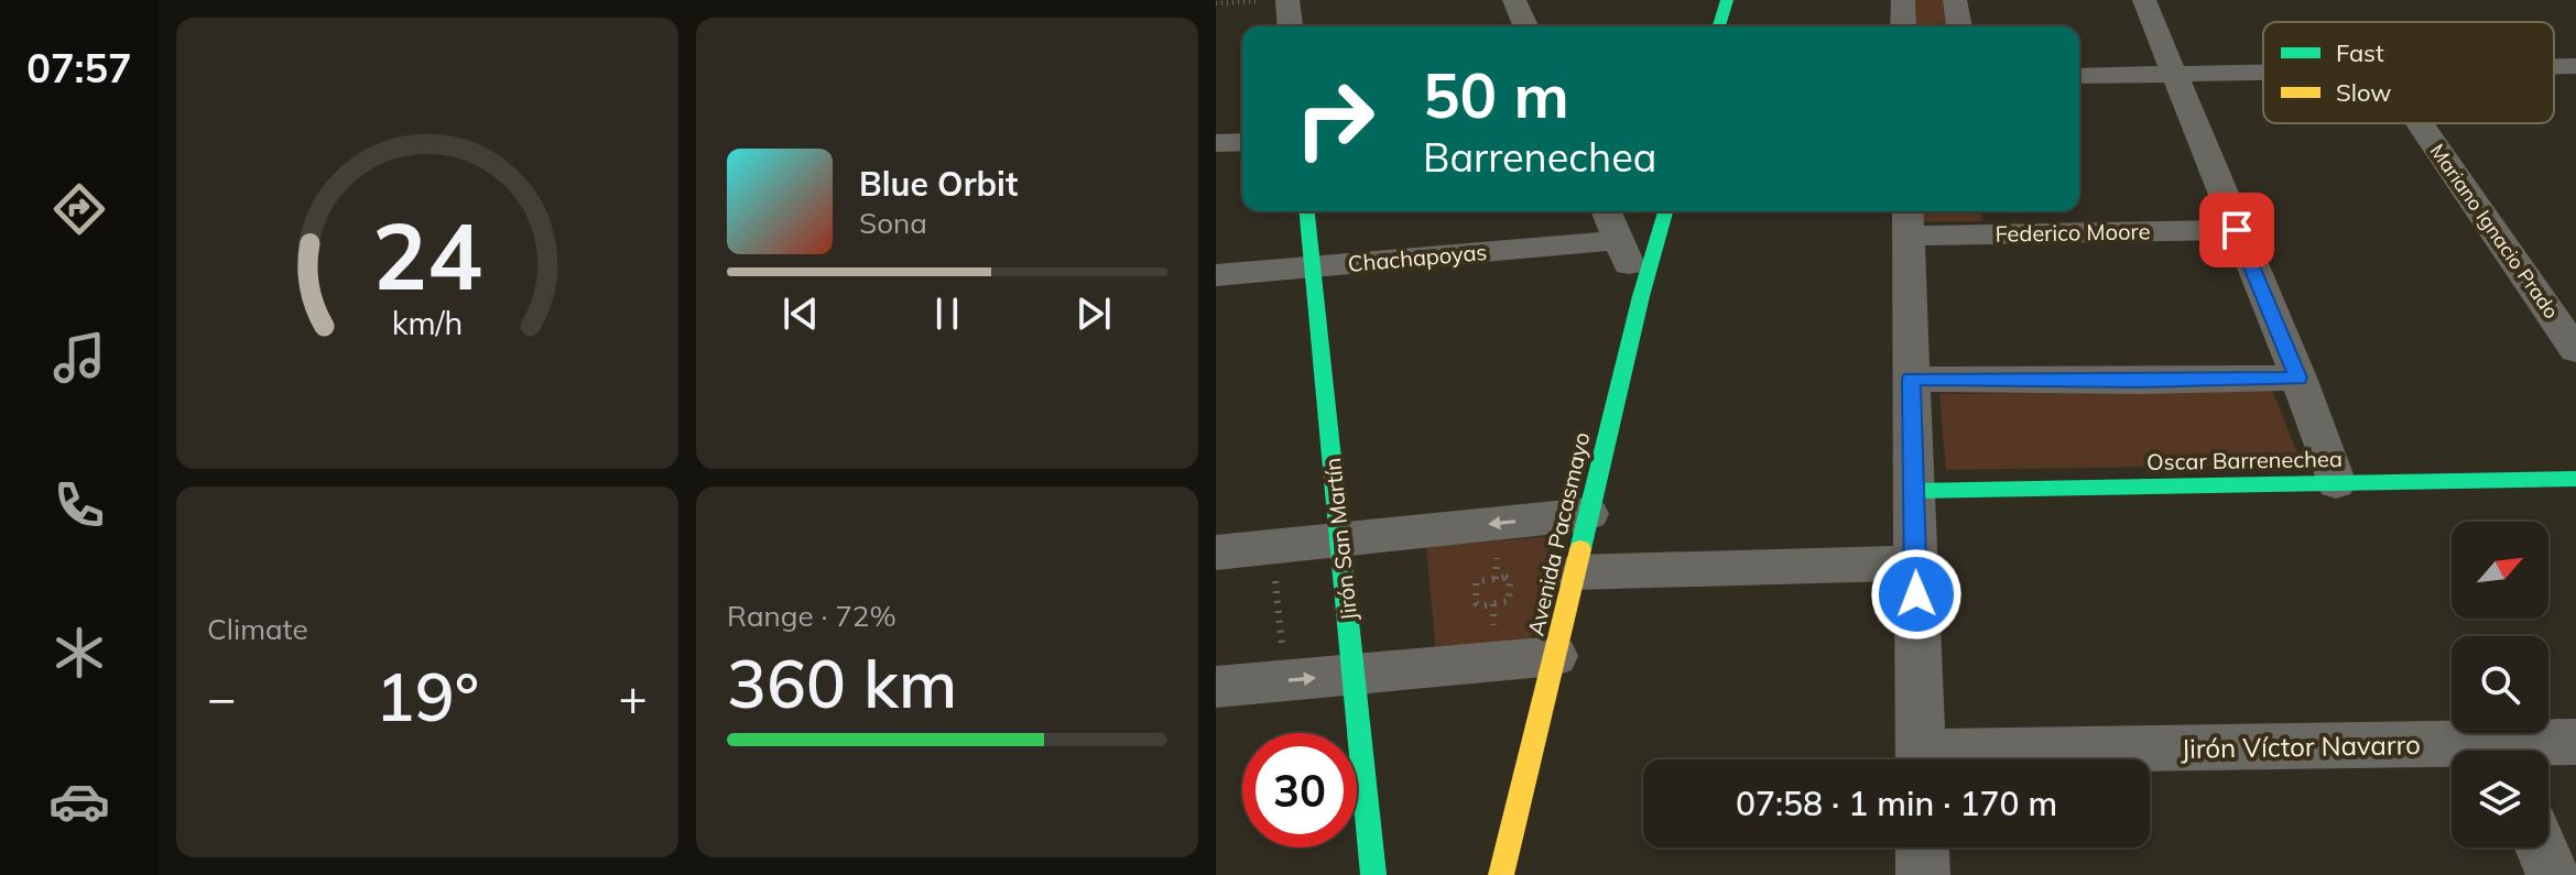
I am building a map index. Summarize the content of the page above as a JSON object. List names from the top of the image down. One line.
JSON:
{"streets":{"street":["Mariano Ignacio Prado","Federico Moore","Chachapoyas","Oscar Barrenechea","Avenida Pacasmayo","Jirón San Martín","Jirón Víctor Navarro"]},"crossings":[["Chachapoyas","Jirón San Martín"]],"legend":["Fast","Slow"],"north":"top right","page":{"tabs":"07:57","turn":["50 m","Barrenechea"],"song":["Blue Orbit","Sona"],"tile":["Climate",["Range · 72%","360 km"]],"heat":["−","19°","+"],"limit":"30","trip":"07:58 · 1 min · 170 m","gauge":["24","km/h"]}}
